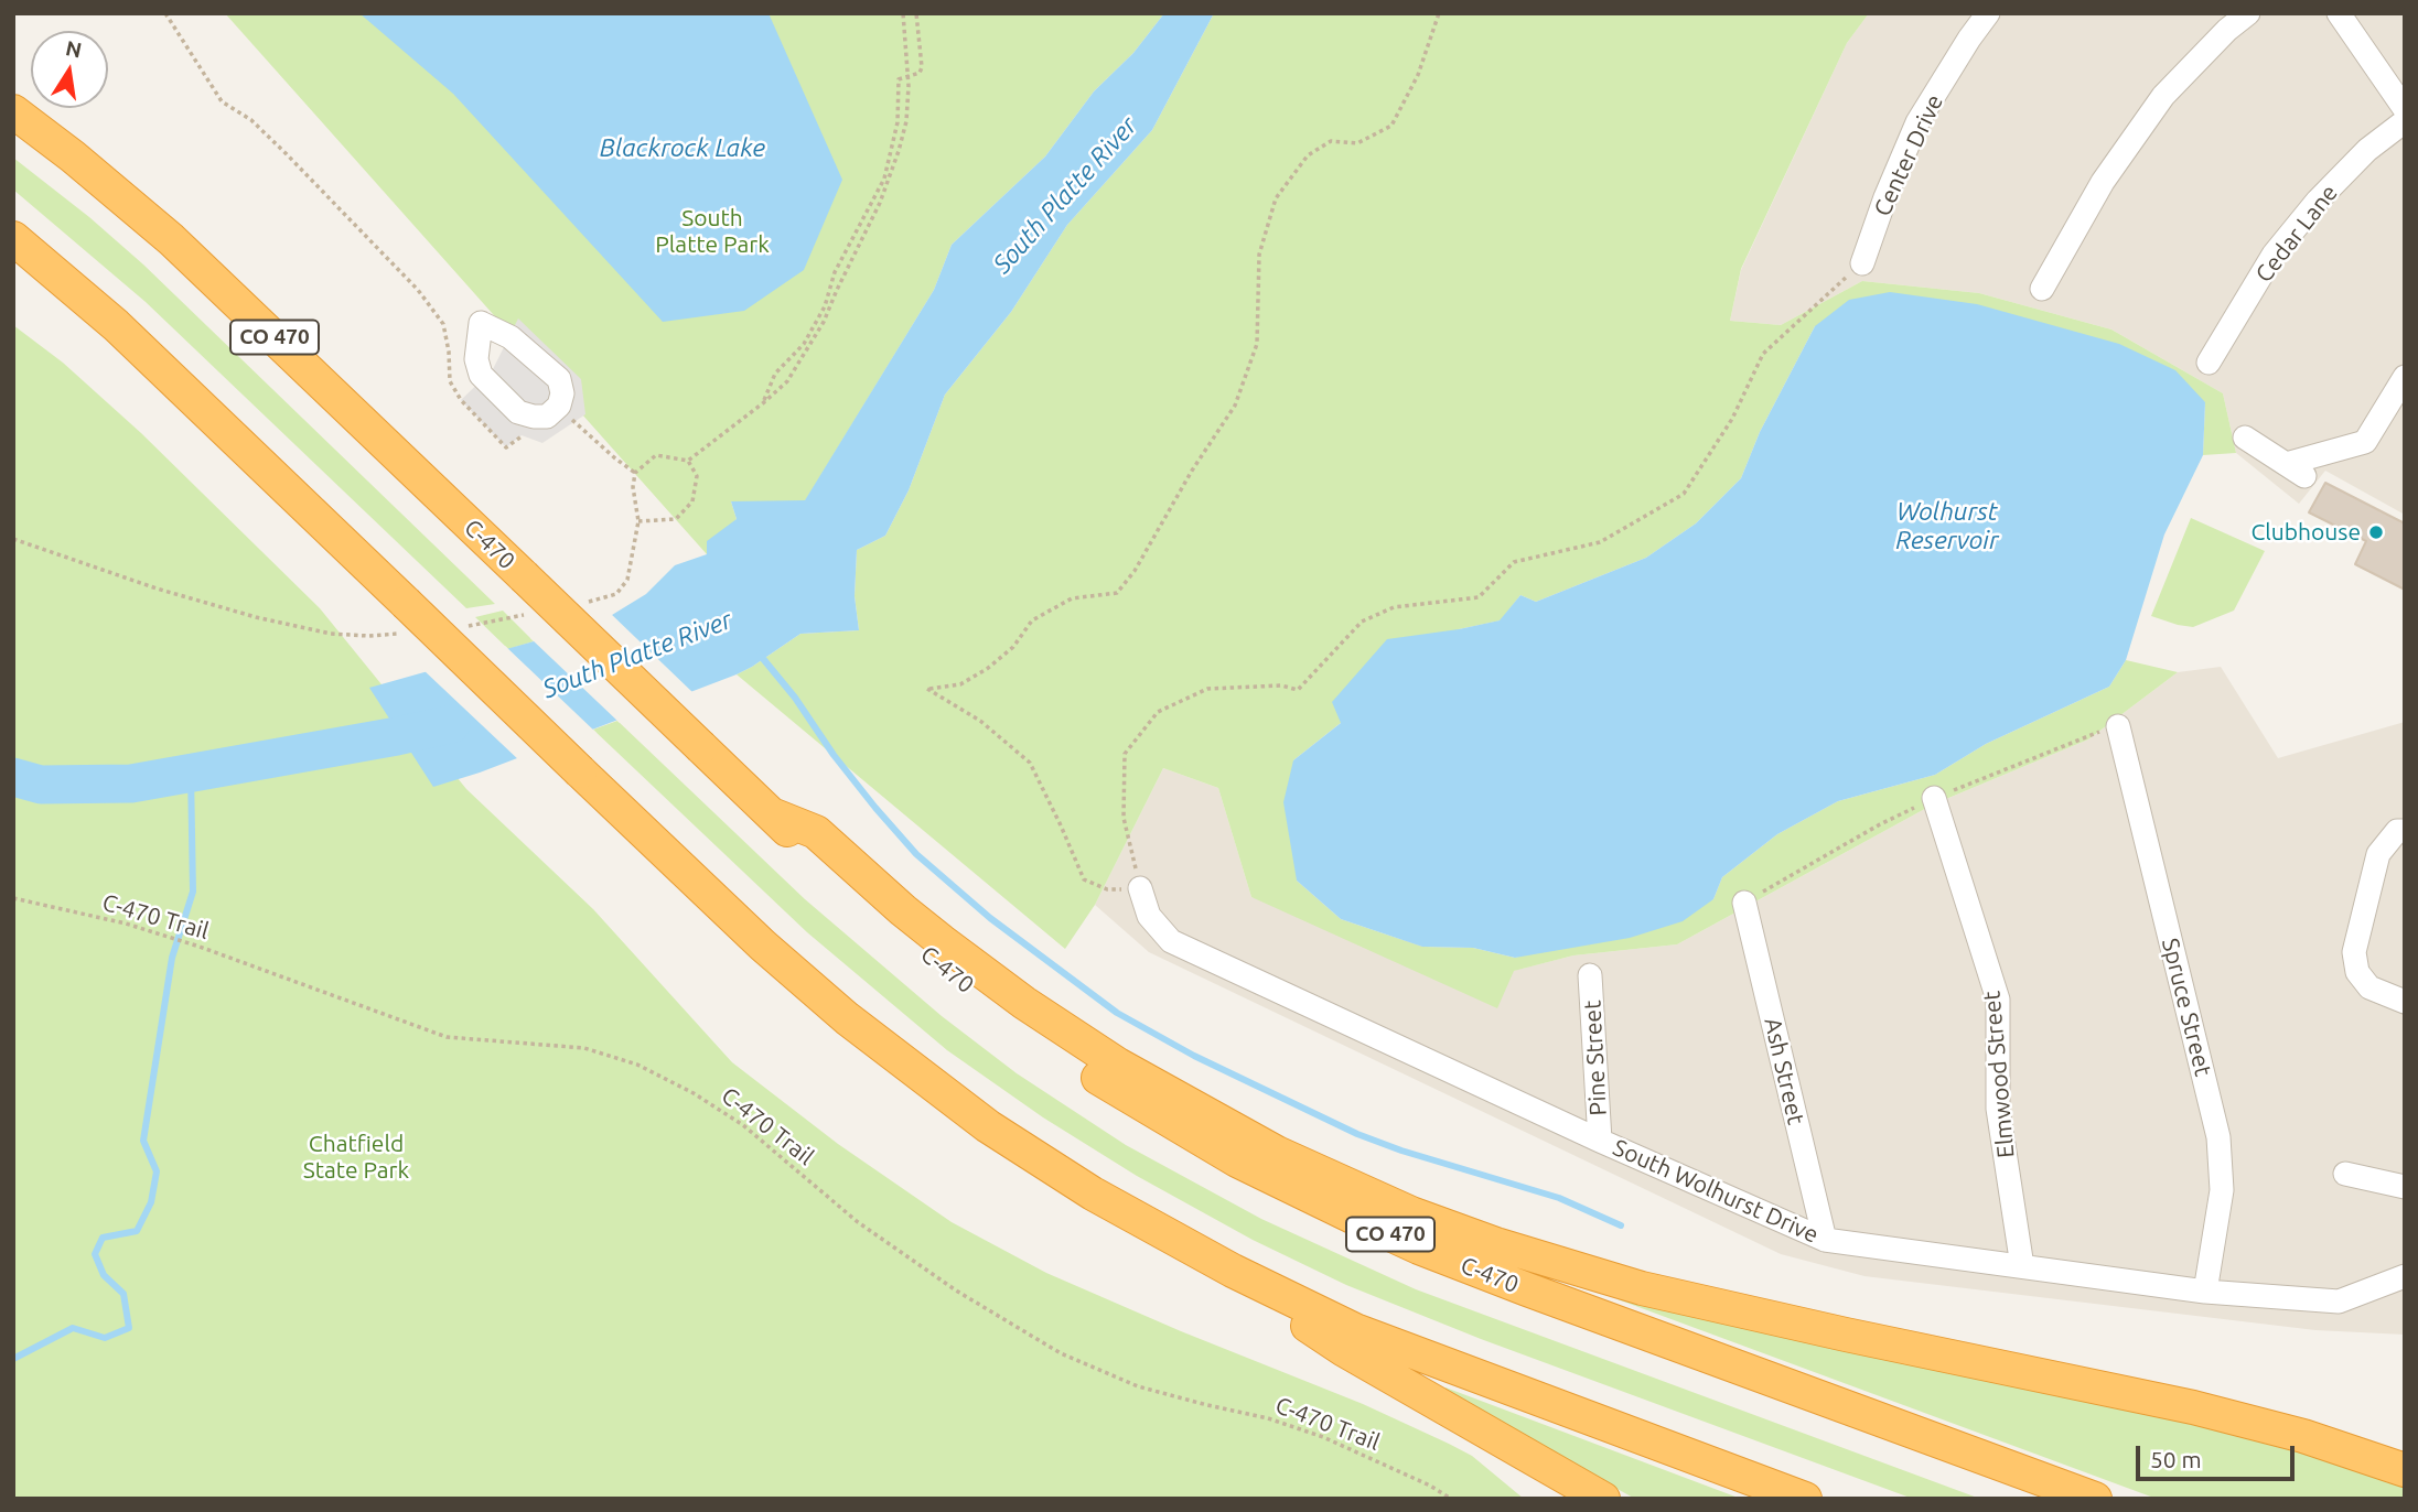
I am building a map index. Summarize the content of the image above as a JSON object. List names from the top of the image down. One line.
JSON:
{"streets":{"highway":["CO 470","C-470"],"street":["Center Drive","Cedar Lane","Spruce Street","Pine Street","Ash Street","Elmwood Street","South Wolhurst Drive"],"path":["C-470 Trail"]},"crossings":[["Spruce Street","South Wolhurst Drive"],["Pine Street","South Wolhurst Drive"],["Ash Street","South Wolhurst Drive"],["Elmwood Street","South Wolhurst Drive"]],"water":["Blackrock Lake","South Platte River","Wolhurst Reservoir"],"parks":["South Platte Park","Chatfield State Park"],"places":["Clubhouse"],"scale_bar":"50 m","north":"top"}
